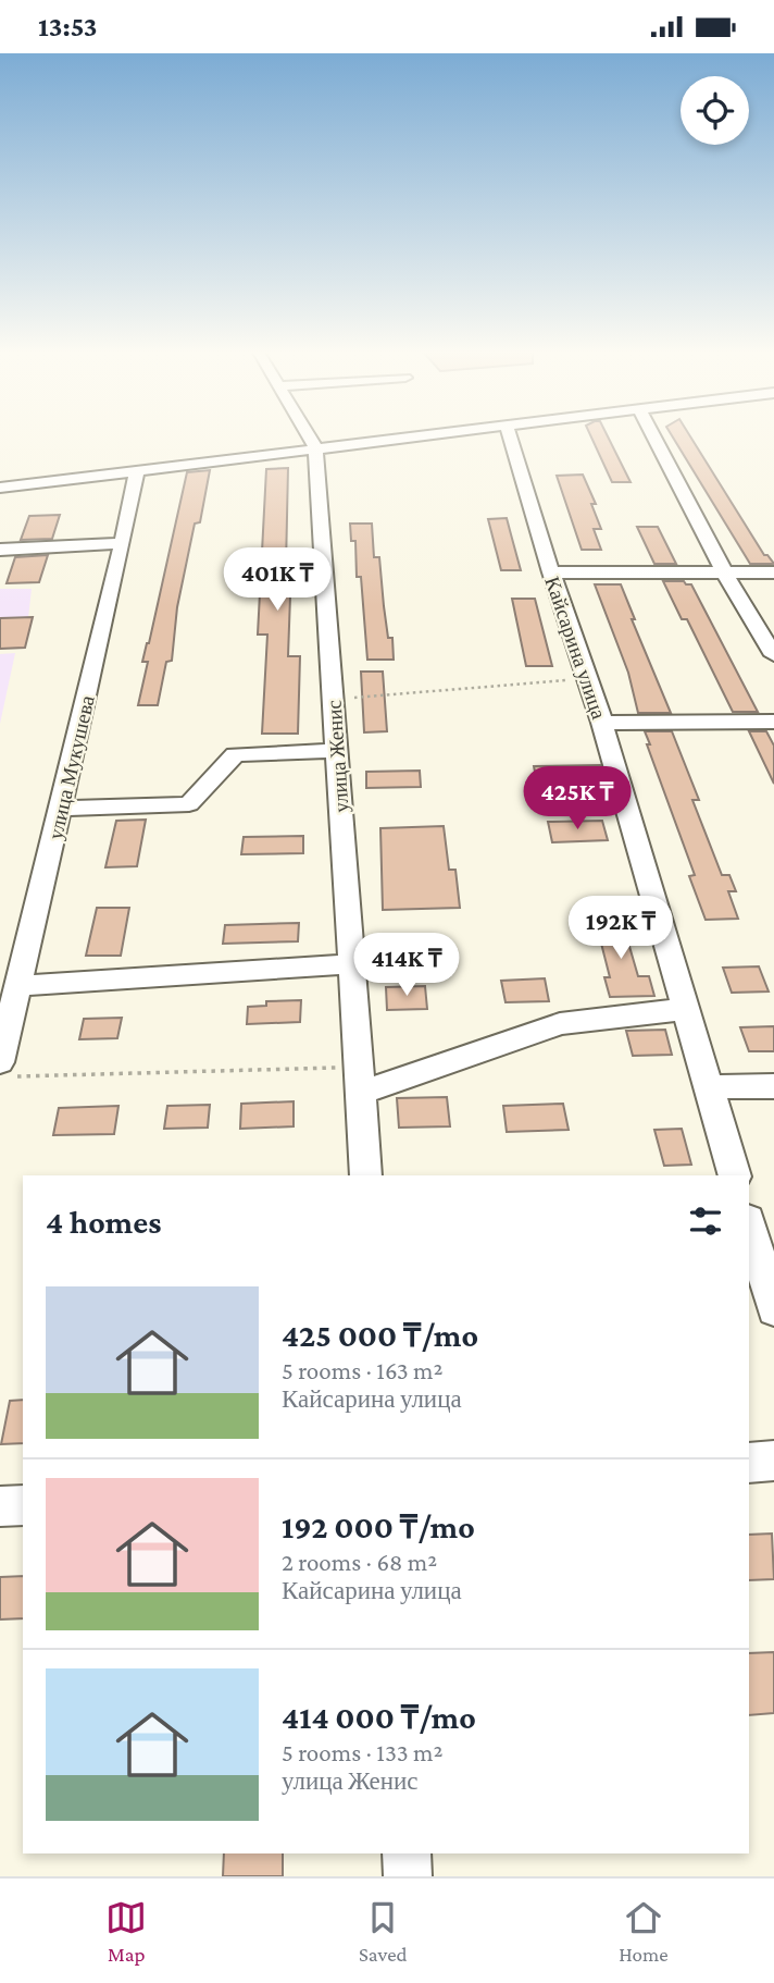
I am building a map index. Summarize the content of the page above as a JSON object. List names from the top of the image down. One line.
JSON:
{"streets":{"street":["Кайсарина улица","улица Женис","улица Мукушева"]},"page":{"status":"13:53","price":["401K ₸","425K ₸","192K ₸","414K ₸"],"heading":"4 homes","list":[{"name":"425 000 ₸/mo","note":"5 rooms · 163 m² · Кайсарина улица"},{"name":"192 000 ₸/mo","note":"2 rooms · 68 m² · Кайсарина улица"},{"name":"414 000 ₸/mo","note":"5 rooms · 133 m² · улица Женис"}],"tabs":["Map","Saved","Home"]}}
